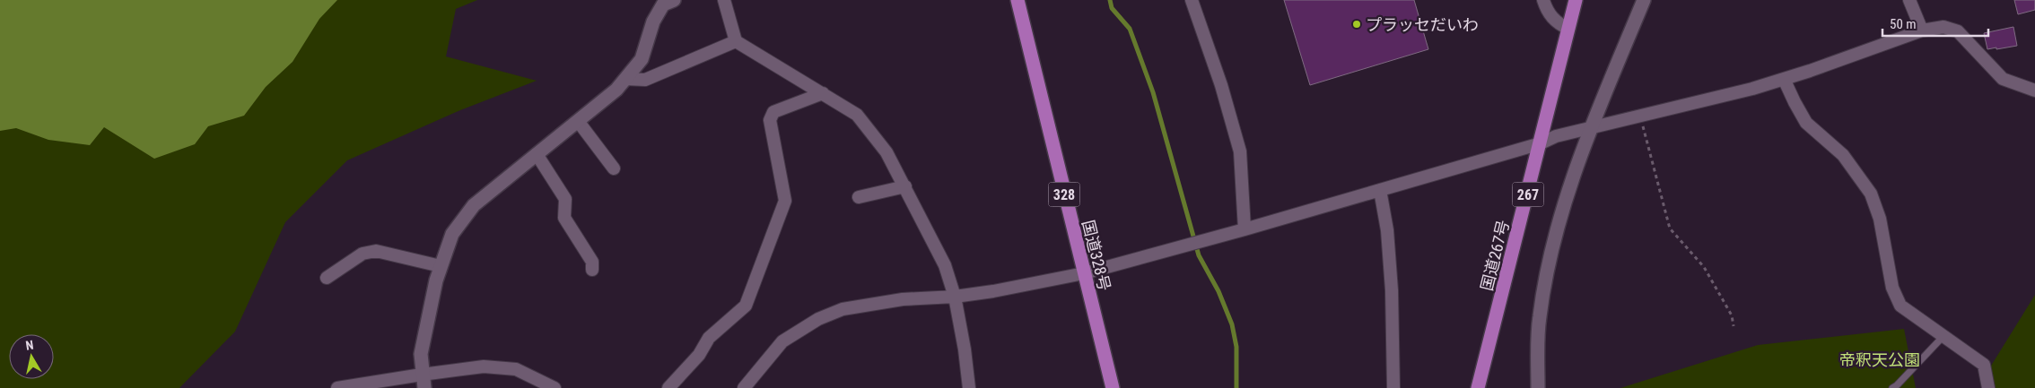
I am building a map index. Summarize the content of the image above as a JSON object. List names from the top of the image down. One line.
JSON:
{"streets":{"highway":["328","267","国道328号","国道267号"]},"parks":["帝釈天公園"],"places":["プラッセだいわ"],"scale_bar":"50 m","north":"top"}
